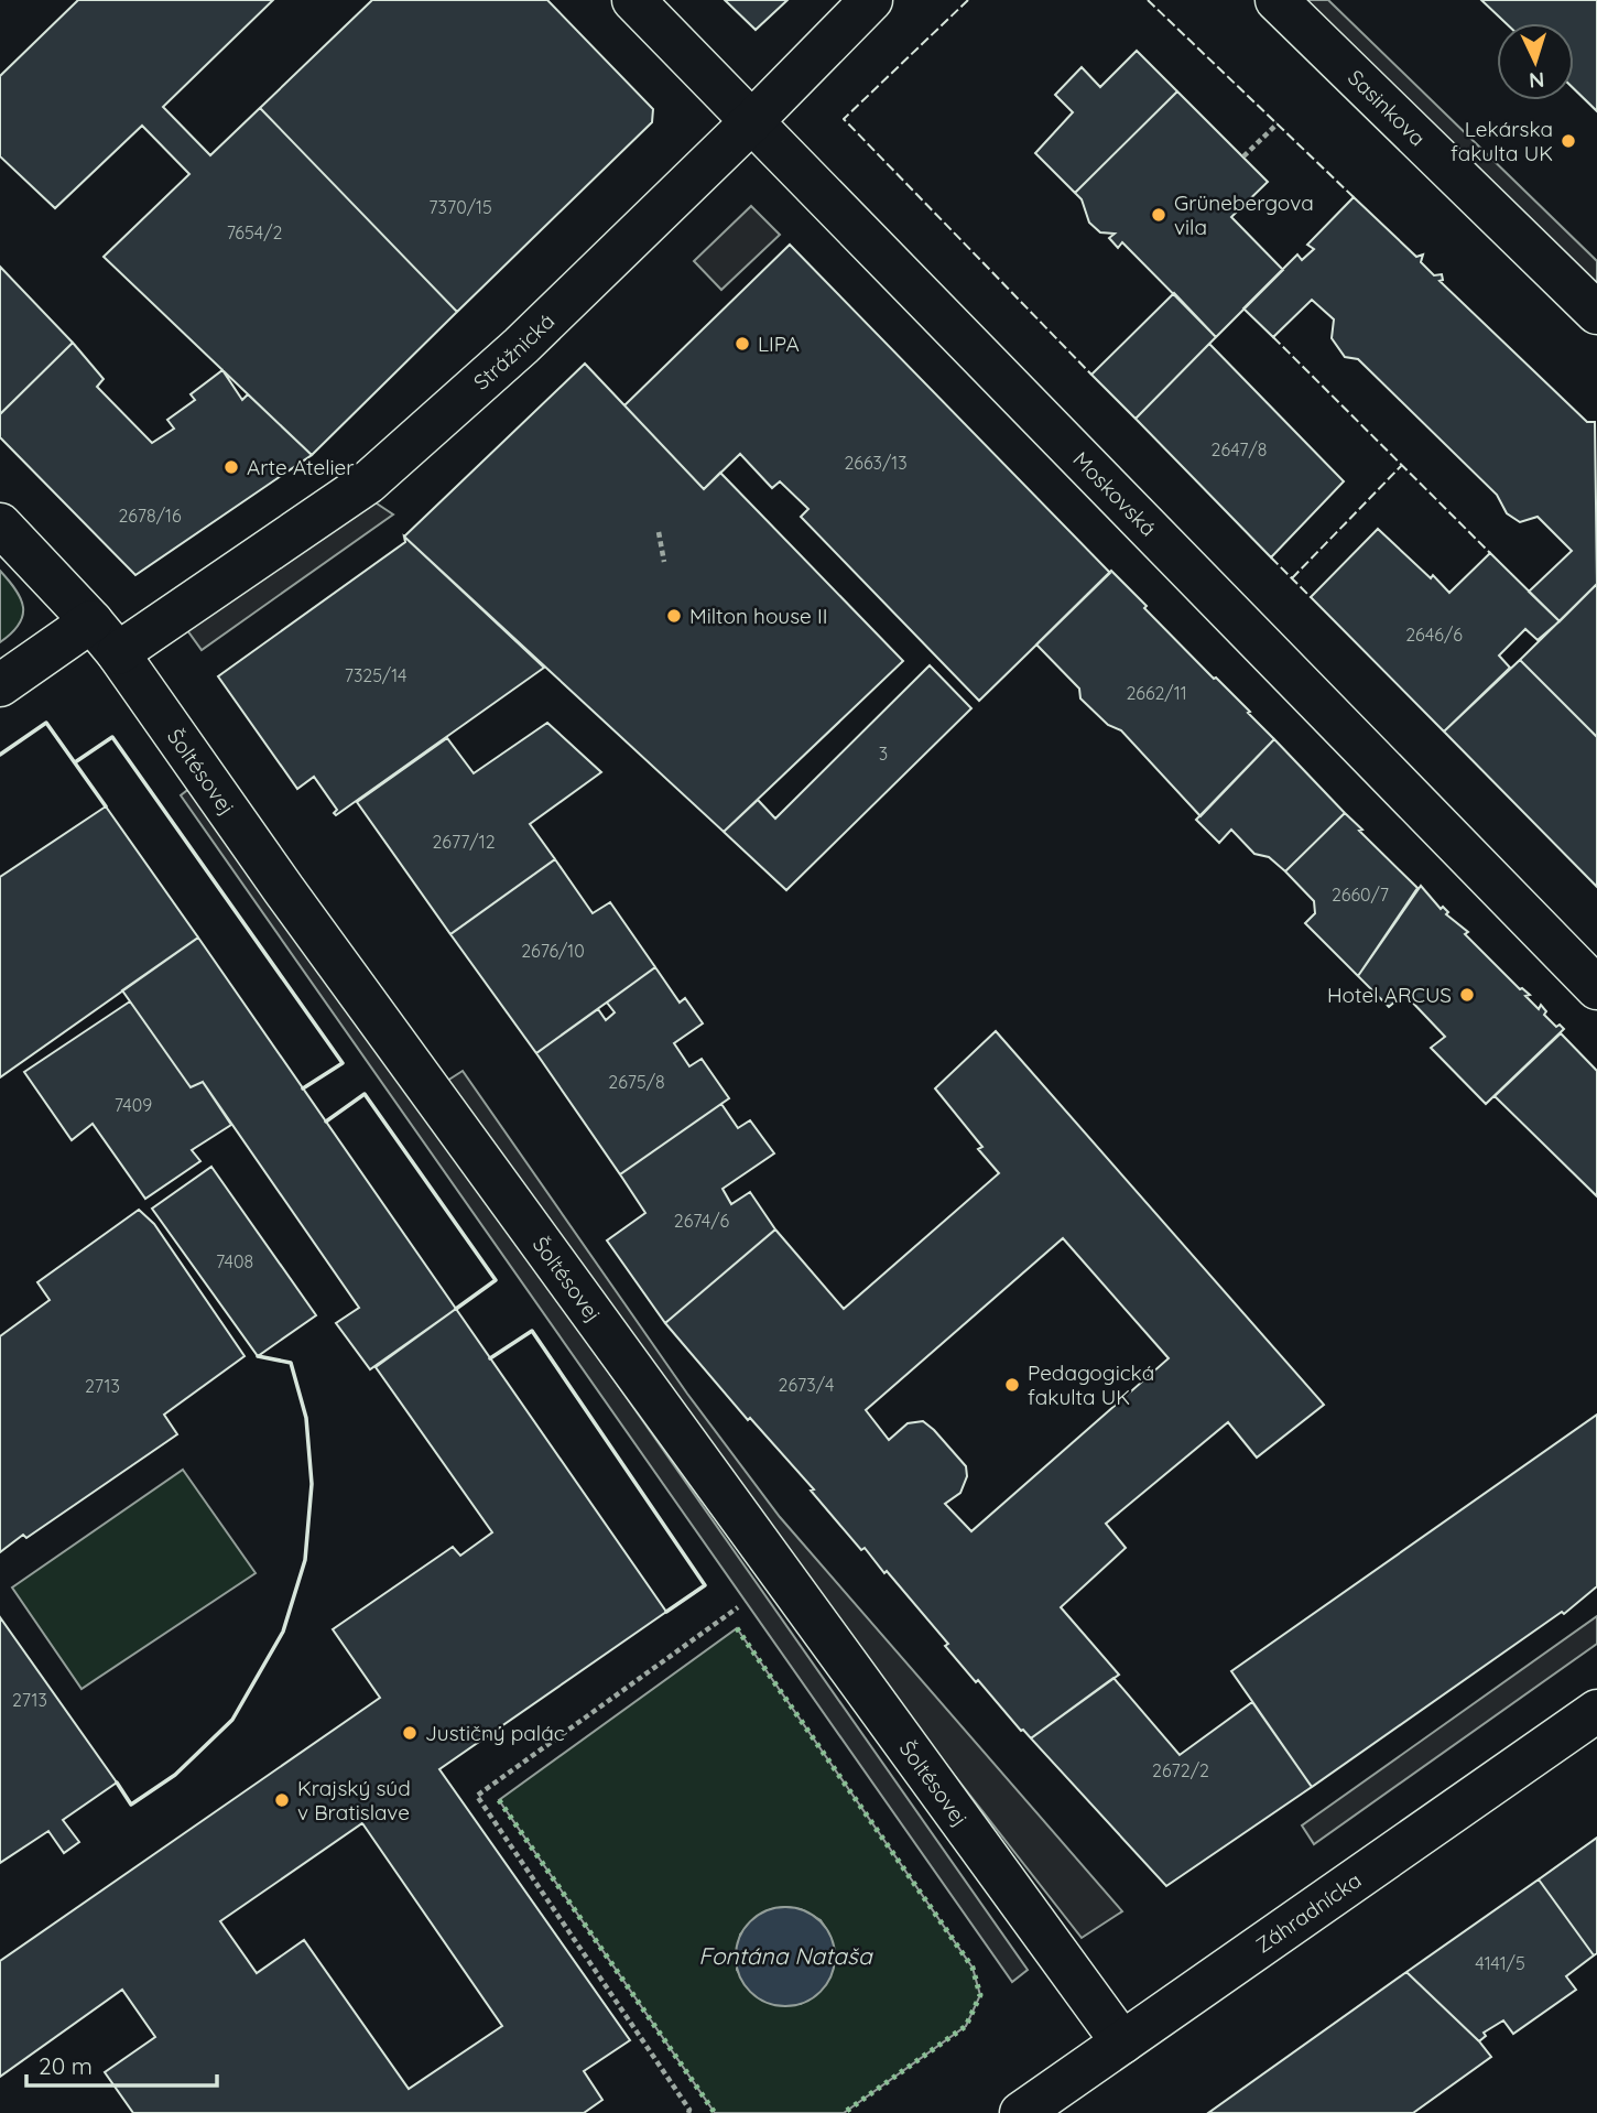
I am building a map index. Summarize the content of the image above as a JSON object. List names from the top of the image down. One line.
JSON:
{"streets":{"street":["Sasinkova","Strážnická","Moskovská","Šoltésovej","Záhradnícka"]},"crossings":[["Strážnická","Moskovská"],["Strážnická","Šoltésovej"],["Šoltésovej","Záhradnícka"]],"water":["Fontána Nataša"],"places":["Lekárska fakulta UK","Grünebergova vila","LIPA","Arte Atelier","Milton house II","Hotel ARCUS","Pedagogická fakulta UK","Justičný palác","Krajský súd v Bratislave"],"house_numbers":["7370/15","7654/2","2647/8","2663/13","2678/16","2646/6","7325/14","2662/11","3","2677/12","2660/7","2676/10","2675/8","7409","2674/6","7408","2673/4","2713","2713","2672/2","4141/5"],"scale_bar":"20 m","north":"bottom"}
